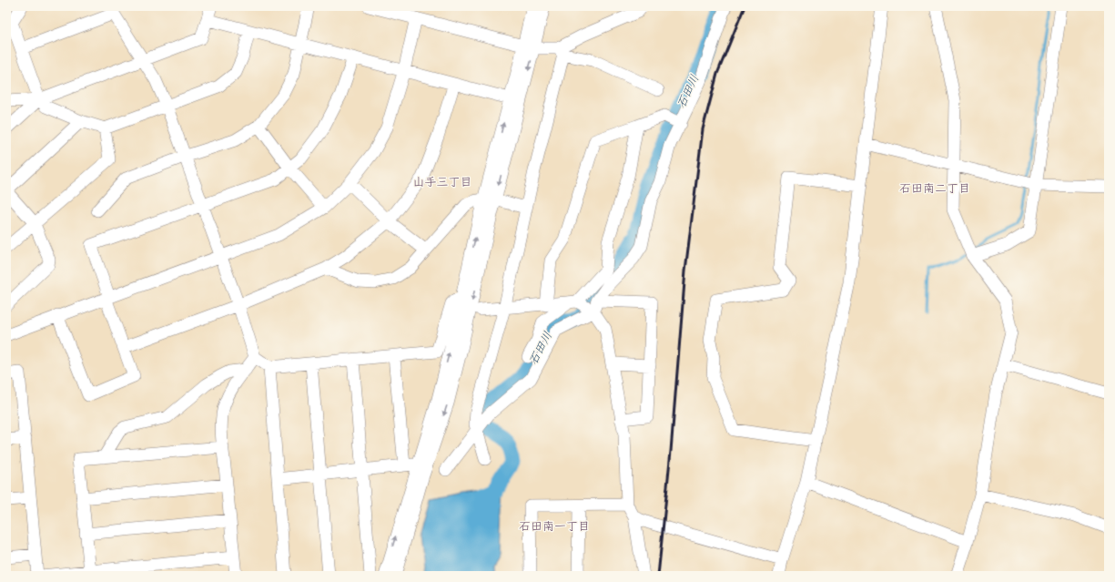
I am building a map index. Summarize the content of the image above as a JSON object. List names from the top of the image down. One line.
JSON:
{"districts":["山手三丁目","石田南二丁目","石田南一丁目"],"water":["石田川"]}
